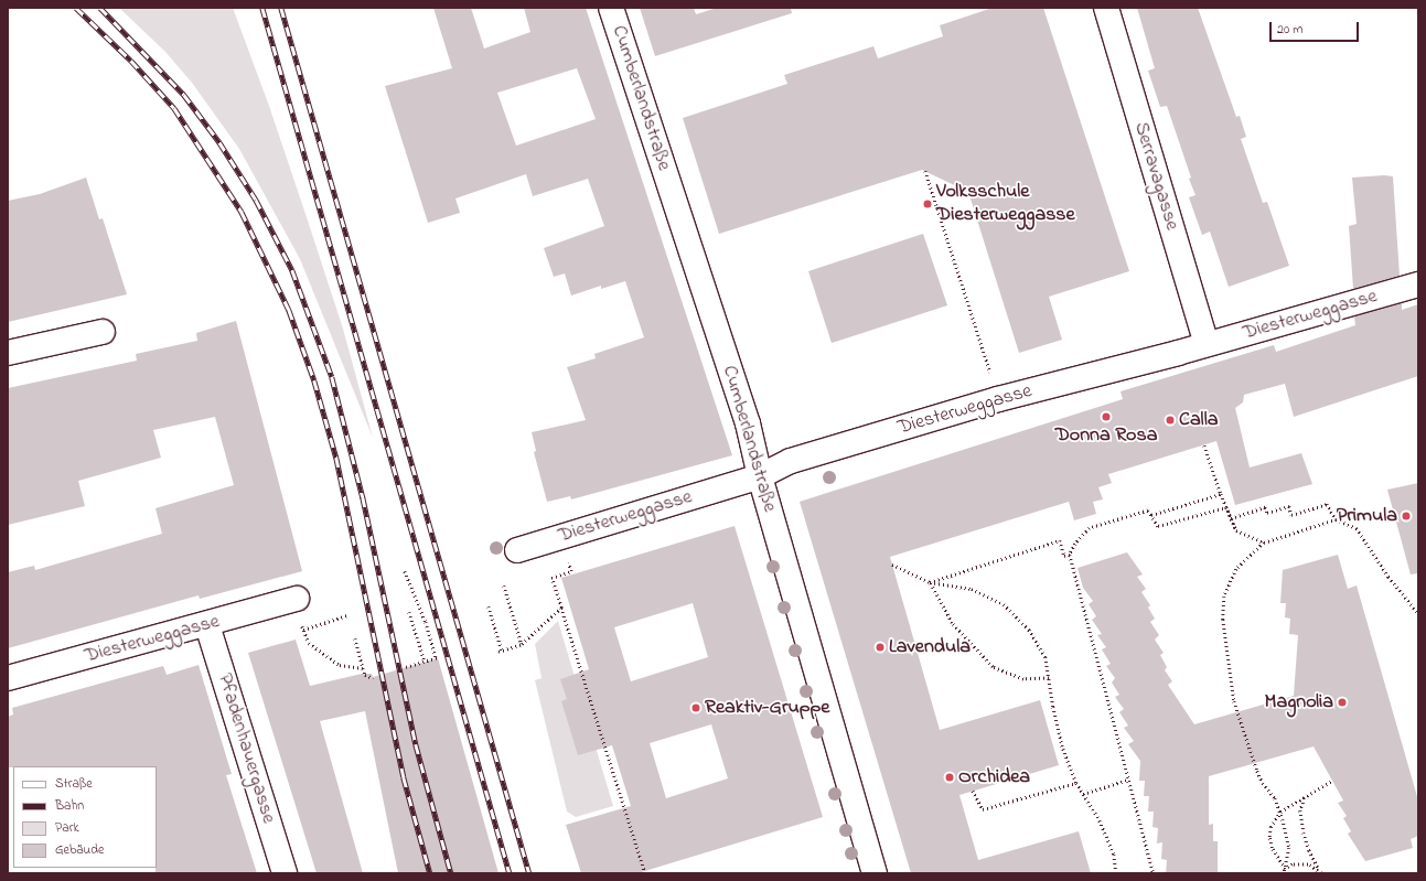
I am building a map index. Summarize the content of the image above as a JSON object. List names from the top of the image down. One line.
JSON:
{"streets":{"street":["Cumberlandstraße","Serravagasse","Diesterweggasse","Pfadenhauergasse"]},"crossings":[["Cumberlandstraße","Diesterweggasse"],["Serravagasse","Diesterweggasse"],["Diesterweggasse","Pfadenhauergasse"]],"places":["Volksschule Diesterweggasse","Donna Rosa","Calla","Primula","Lavendula","Magnolia","Reaktiv-Gruppe","Orchidea"],"legend":["Straße","Bahn","Park","Gebäude"],"scale_bar":"20 m"}
